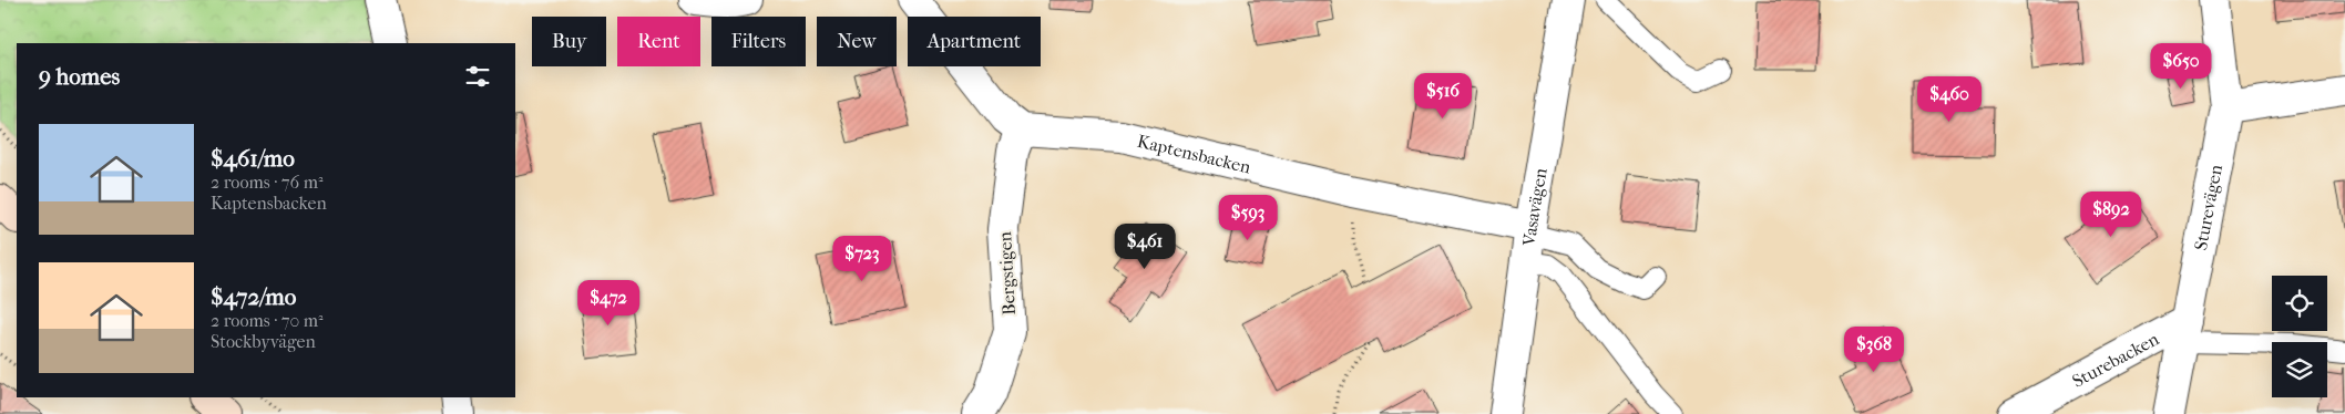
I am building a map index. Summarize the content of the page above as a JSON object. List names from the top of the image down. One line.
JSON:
{"streets":{"street":["Kaptensbacken","Vasavägen","Sturevägen","Bergstigen","Sturebacken"]},"crossings":[["Kaptensbacken","Vasavägen"],["Kaptensbacken","Bergstigen"],["Sturevägen","Sturebacken"]],"page":{"chip":["Buy","Rent","Filters","New","Apartment"],"price":["$650","$516","$460","$892","$593","$461","$723","$472","$368"],"heading":"9 homes","list":[{"name":"$461/mo","note":"2 rooms · 76 m² · Kaptensbacken"},{"name":"$472/mo","note":"2 rooms · 70 m² · Stockbyvägen"}]}}
